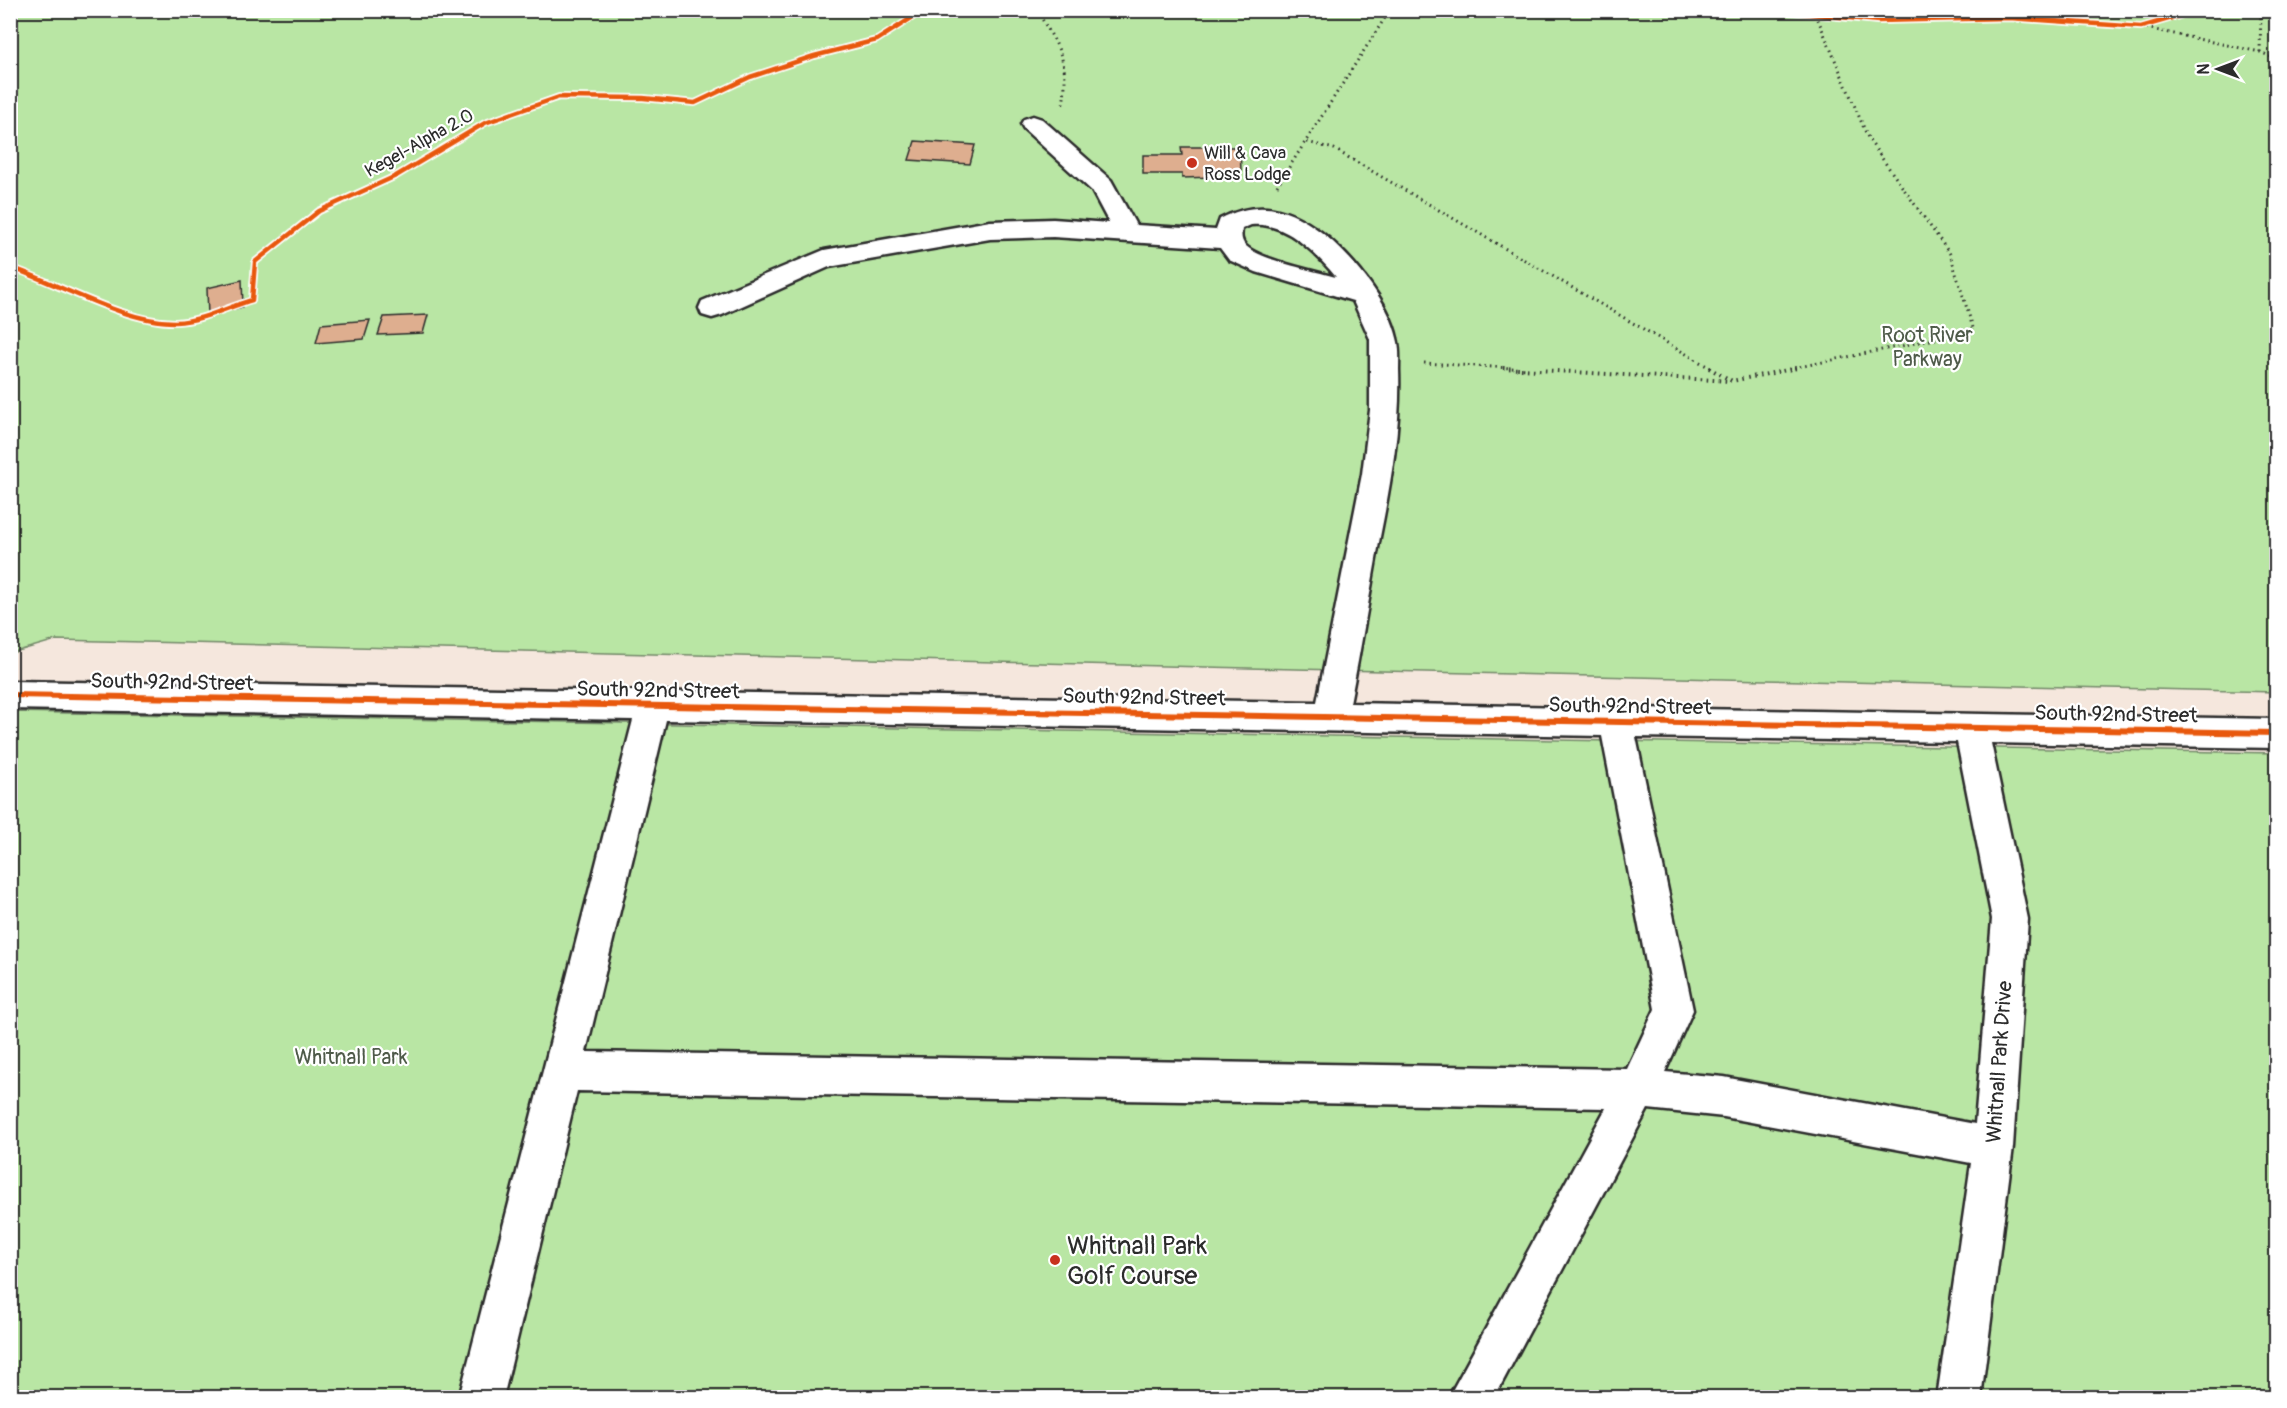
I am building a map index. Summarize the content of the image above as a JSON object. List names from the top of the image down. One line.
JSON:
{"streets":{"street":["South 92nd Street","Whitnall Park Drive"],"cycle path":["Kegel-Alpha 2.0"]},"crossings":[["South 92nd Street","Whitnall Park Drive"]],"parks":["Root River Parkway","Whitnall Park"],"places":["Will & Cava Ross Lodge","Whitnall Park Golf Course"],"north":"left"}
